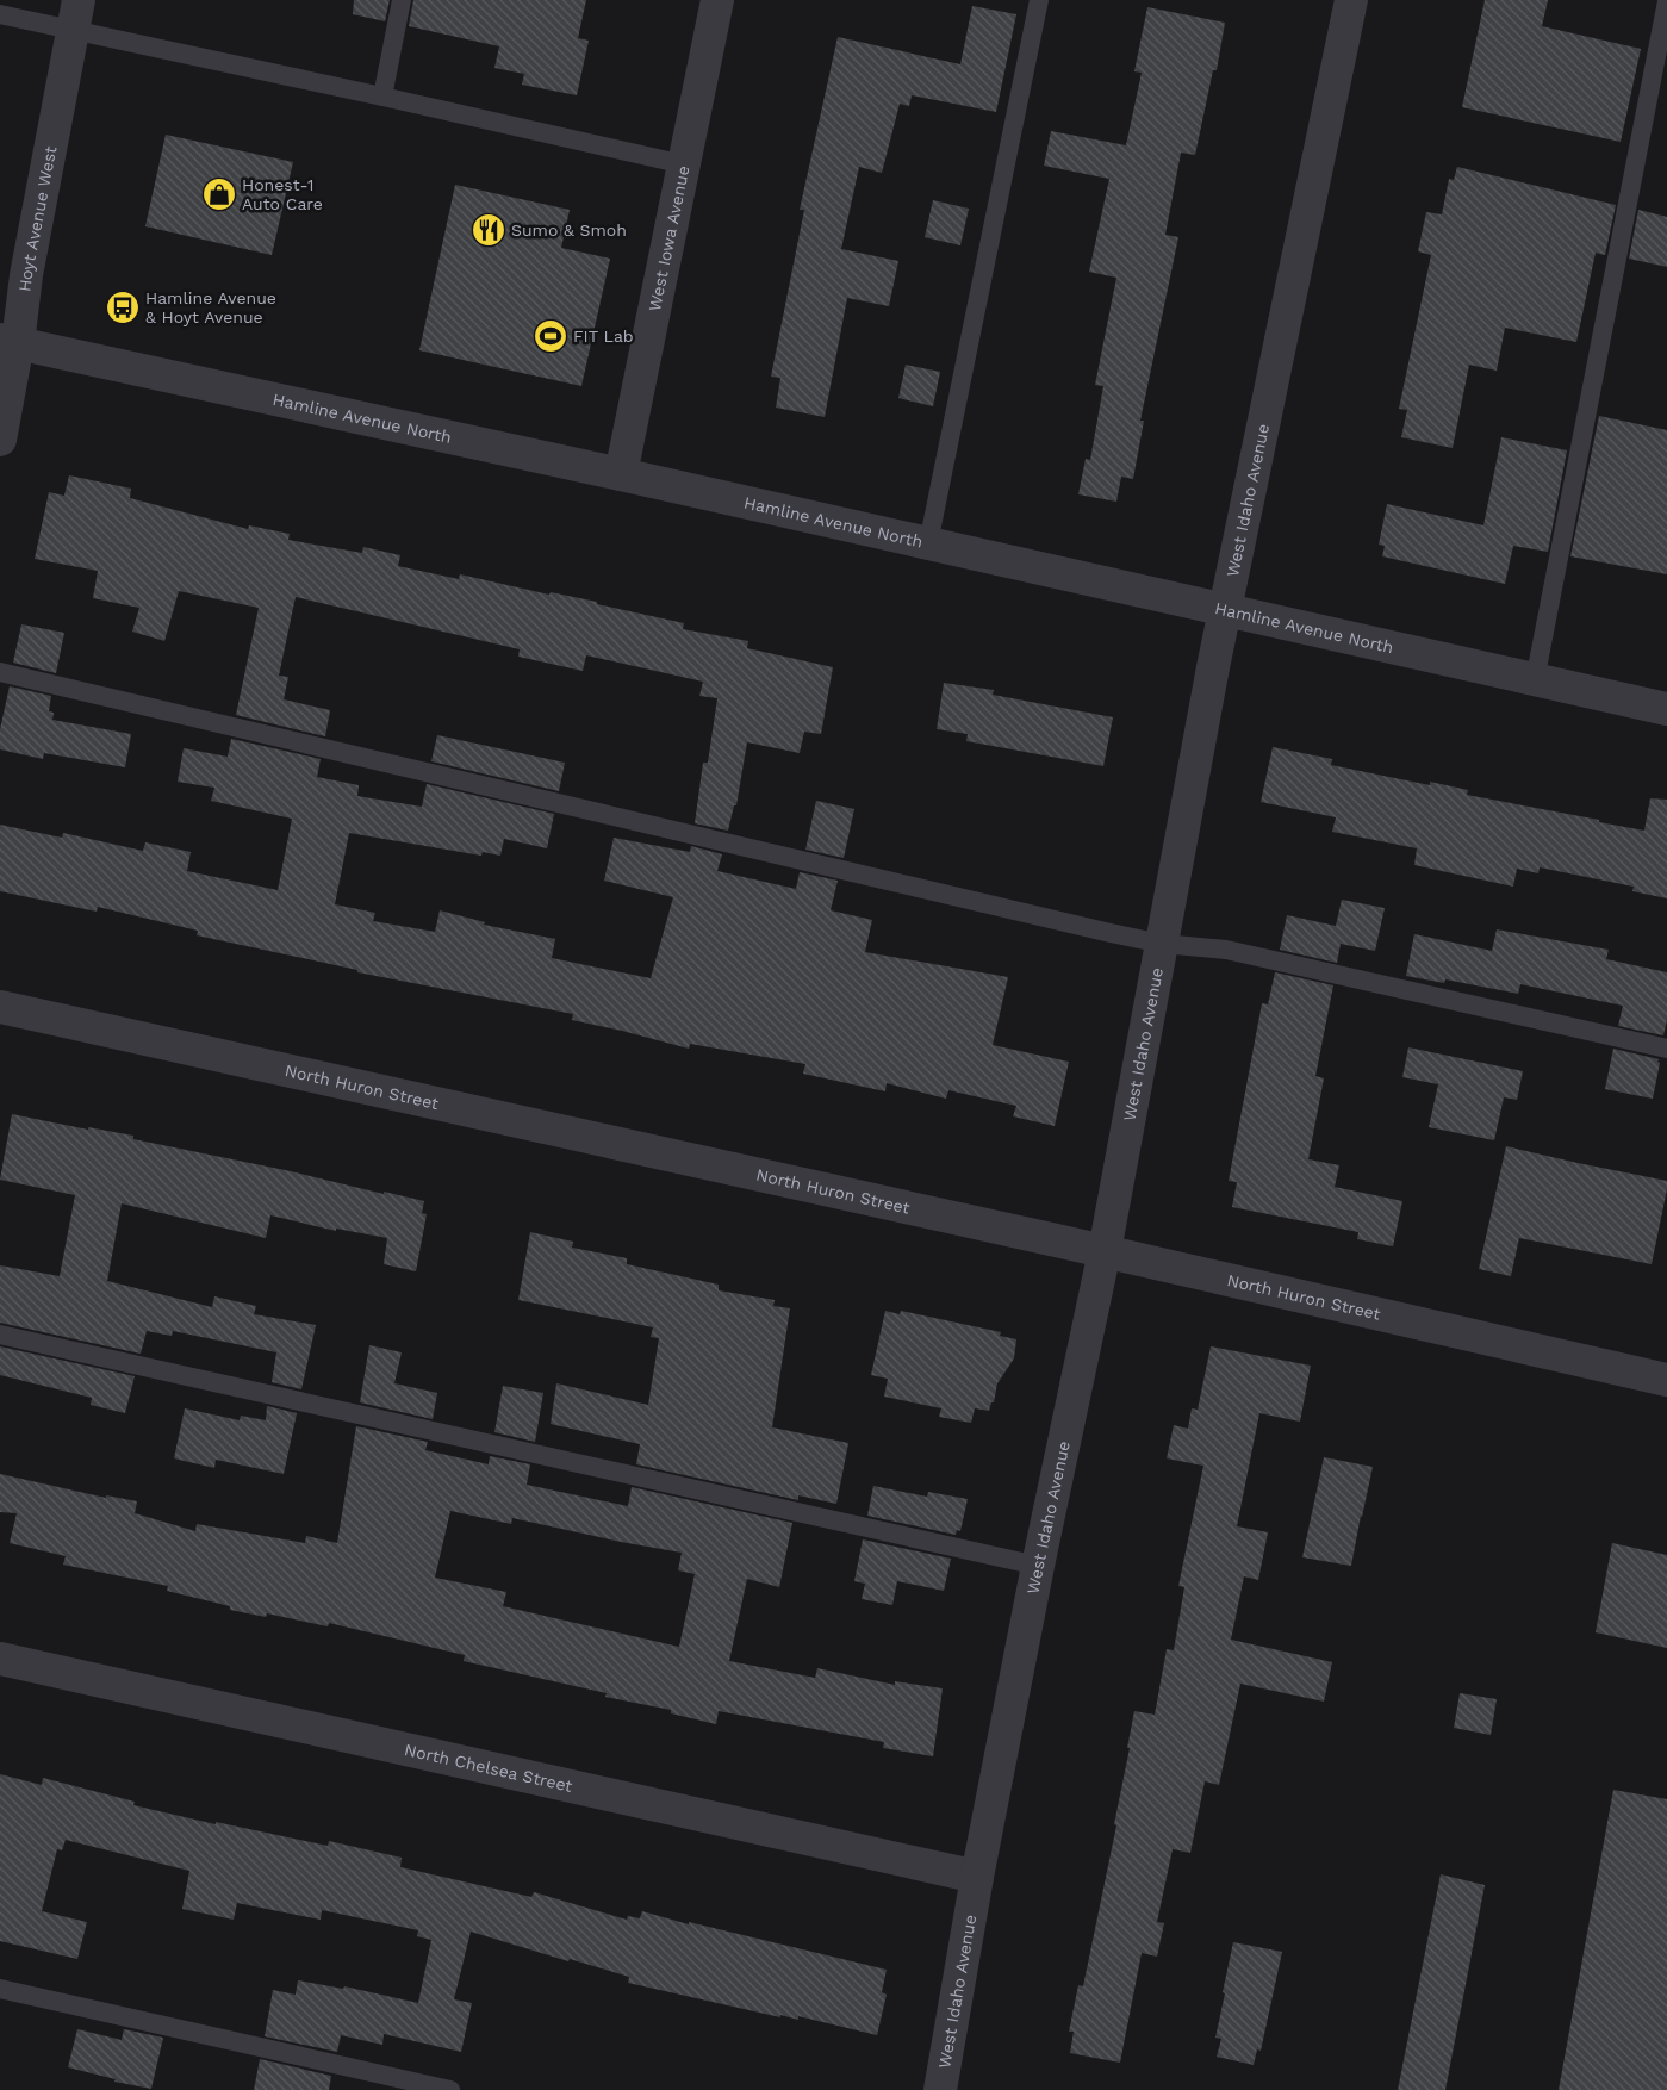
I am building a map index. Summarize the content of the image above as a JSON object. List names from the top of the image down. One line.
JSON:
{"streets":{"street":["Hoyt Avenue West","West Iowa Avenue","Hamline Avenue North","West Idaho Avenue","North Huron Street","North Chelsea Street"]},"crossings":[["Hoyt Avenue West","Hamline Avenue North"],["West Iowa Avenue","Hamline Avenue North"],["Hamline Avenue North","West Idaho Avenue"],["West Idaho Avenue","North Huron Street"],["West Idaho Avenue","North Chelsea Street"]],"places":{"shop":["Honest-1 Auto Care"],"restaurant":["Sumo & Smoh"],"bus stop":["Hamline Avenue & Hoyt Avenue"],"sports":["FIT Lab"]}}
